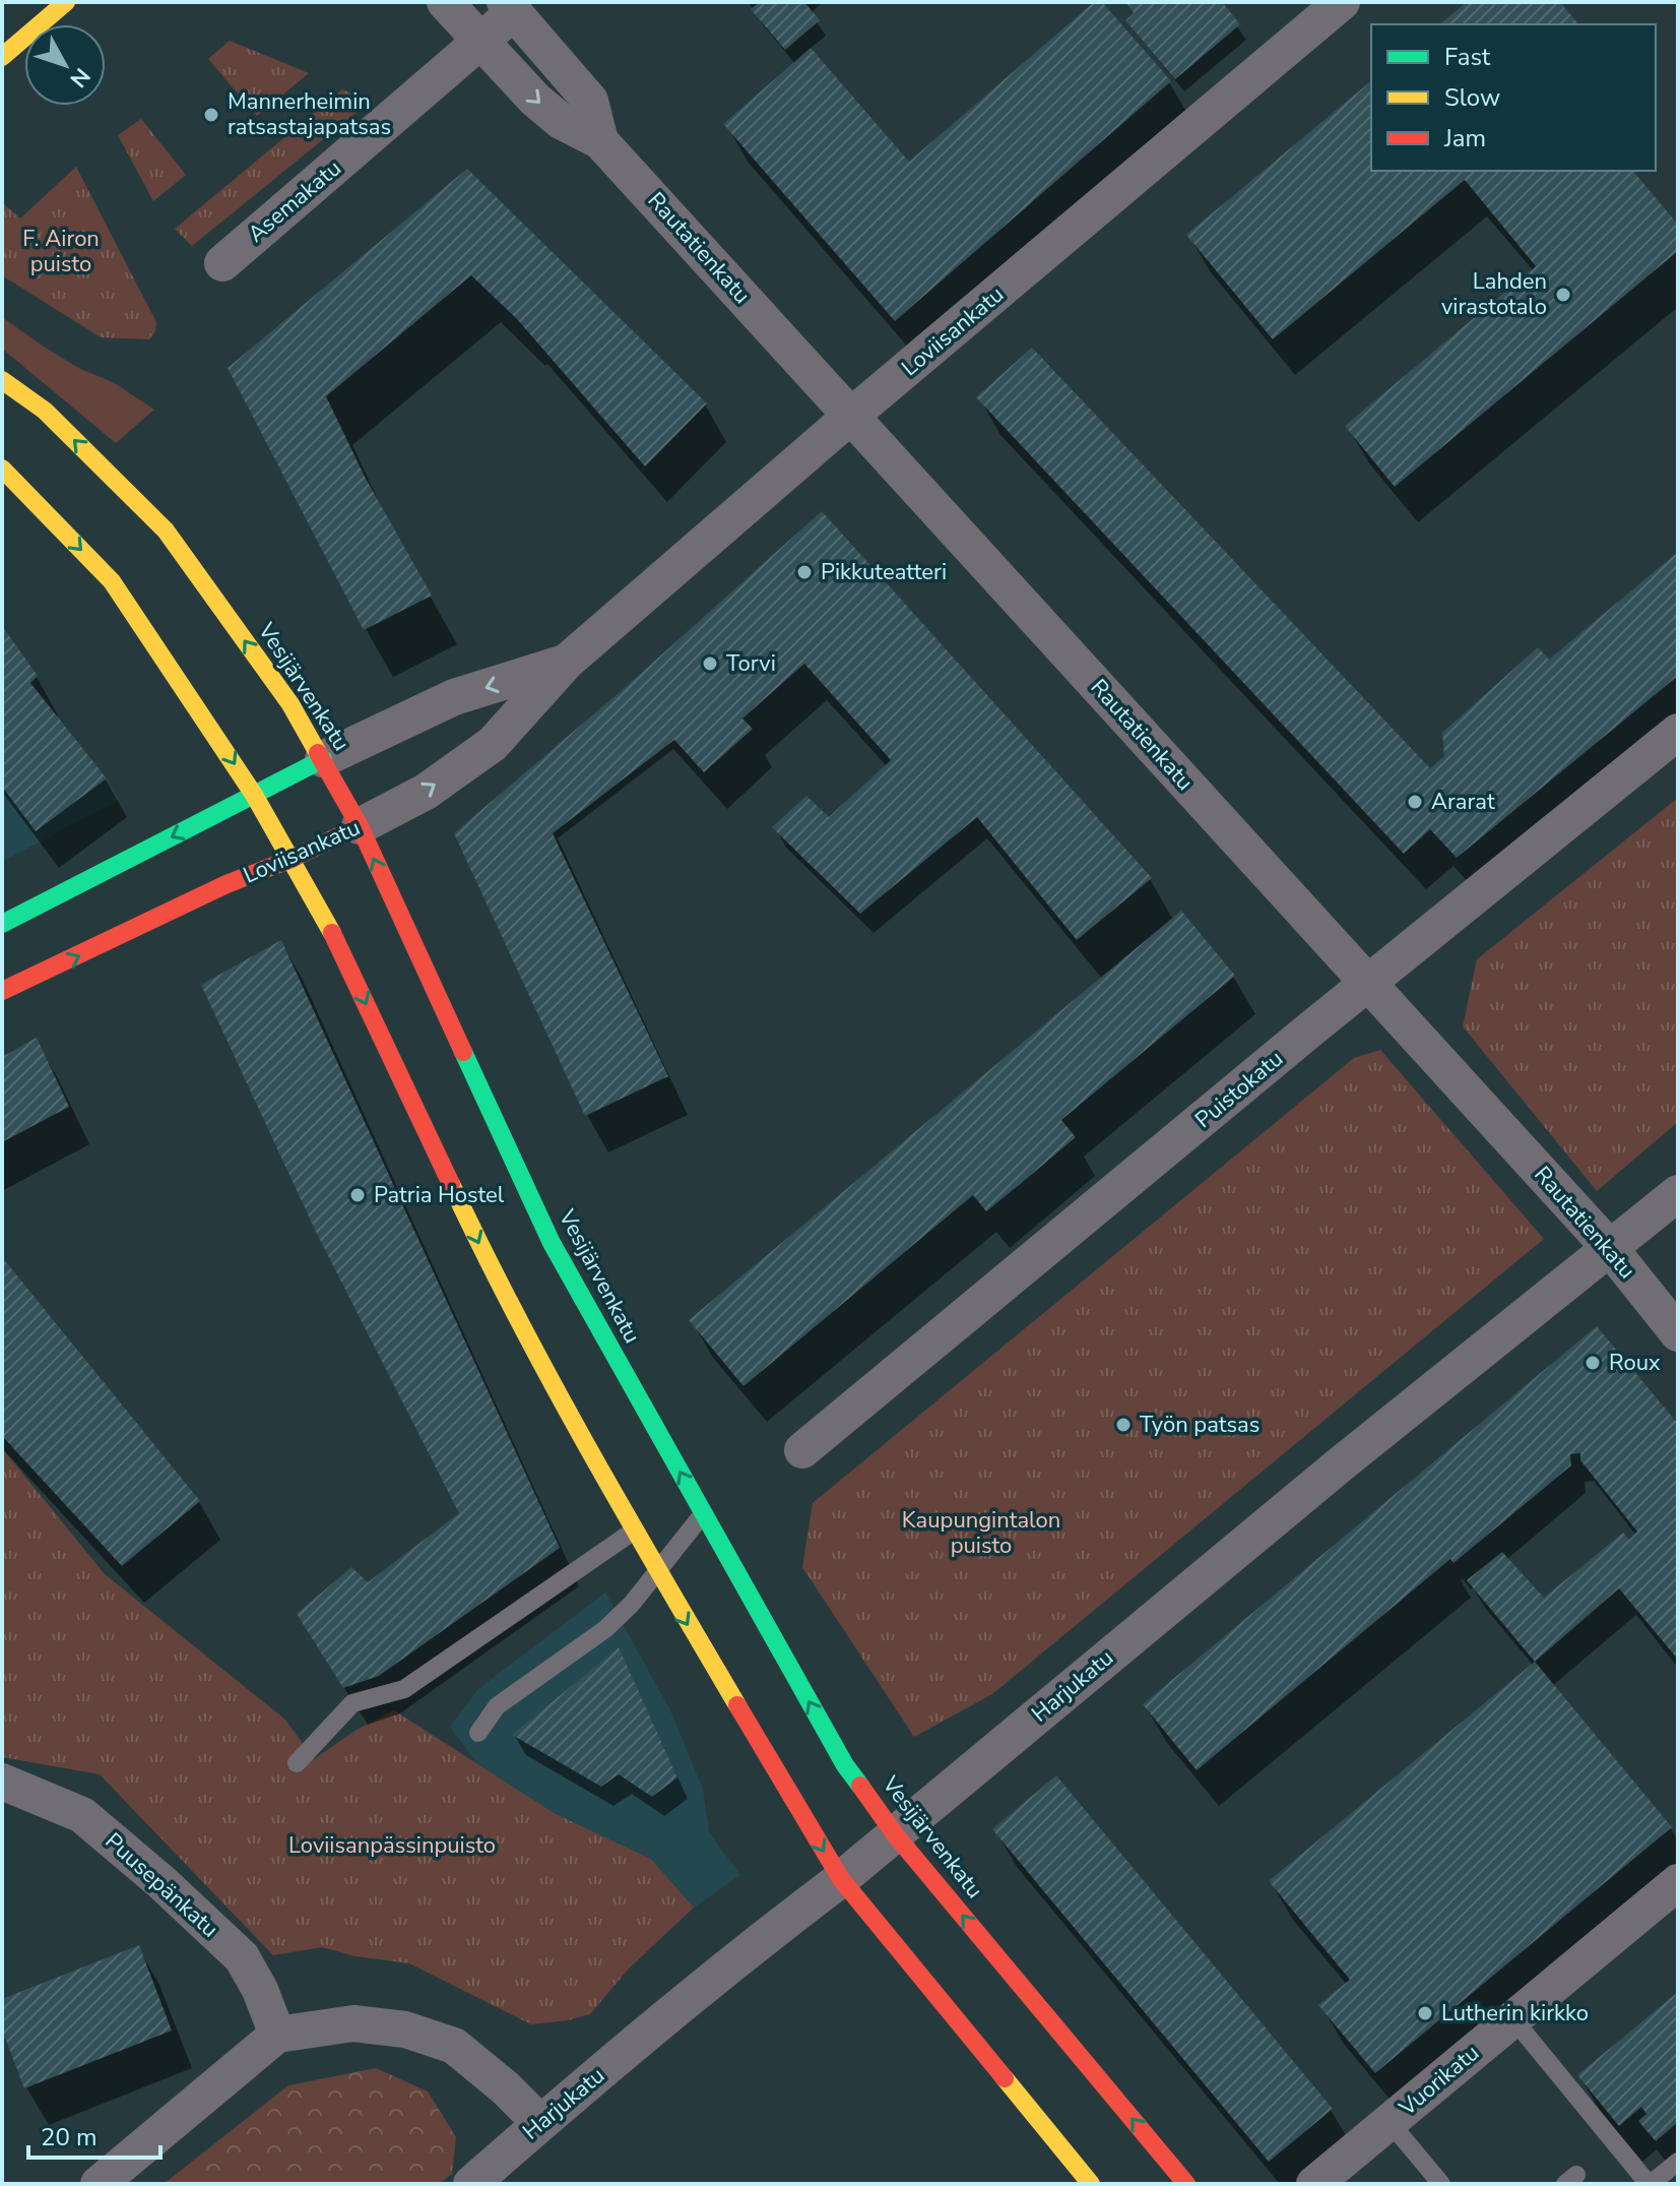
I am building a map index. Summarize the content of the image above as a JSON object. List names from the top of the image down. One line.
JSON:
{"streets":{"main road":["Loviisankatu","Vesijärvenkatu"],"street":["Asemakatu","Rautatienkatu","Puistokatu","Harjukatu","Puusepänkatu","Vuorikatu"]},"crossings":[["Asemakatu","Rautatienkatu"],["Rautatienkatu","Loviisankatu"],["Rautatienkatu","Puistokatu"],["Rautatienkatu","Harjukatu"],["Loviisankatu","Vesijärvenkatu"],["Vesijärvenkatu","Harjukatu"]],"parks":["F. Airon puisto","Kaupungintalon puisto","Loviisanpässinpuisto"],"places":["Mannerheimin ratsastajapatsas","Lahden virastotalo","Pikkuteatteri","Torvi","Ararat","Patria Hostel","Roux","Työn patsas","Lutherin kirkko"],"legend":["Fast","Slow","Jam"],"scale_bar":"20 m","north":"bottom right"}
